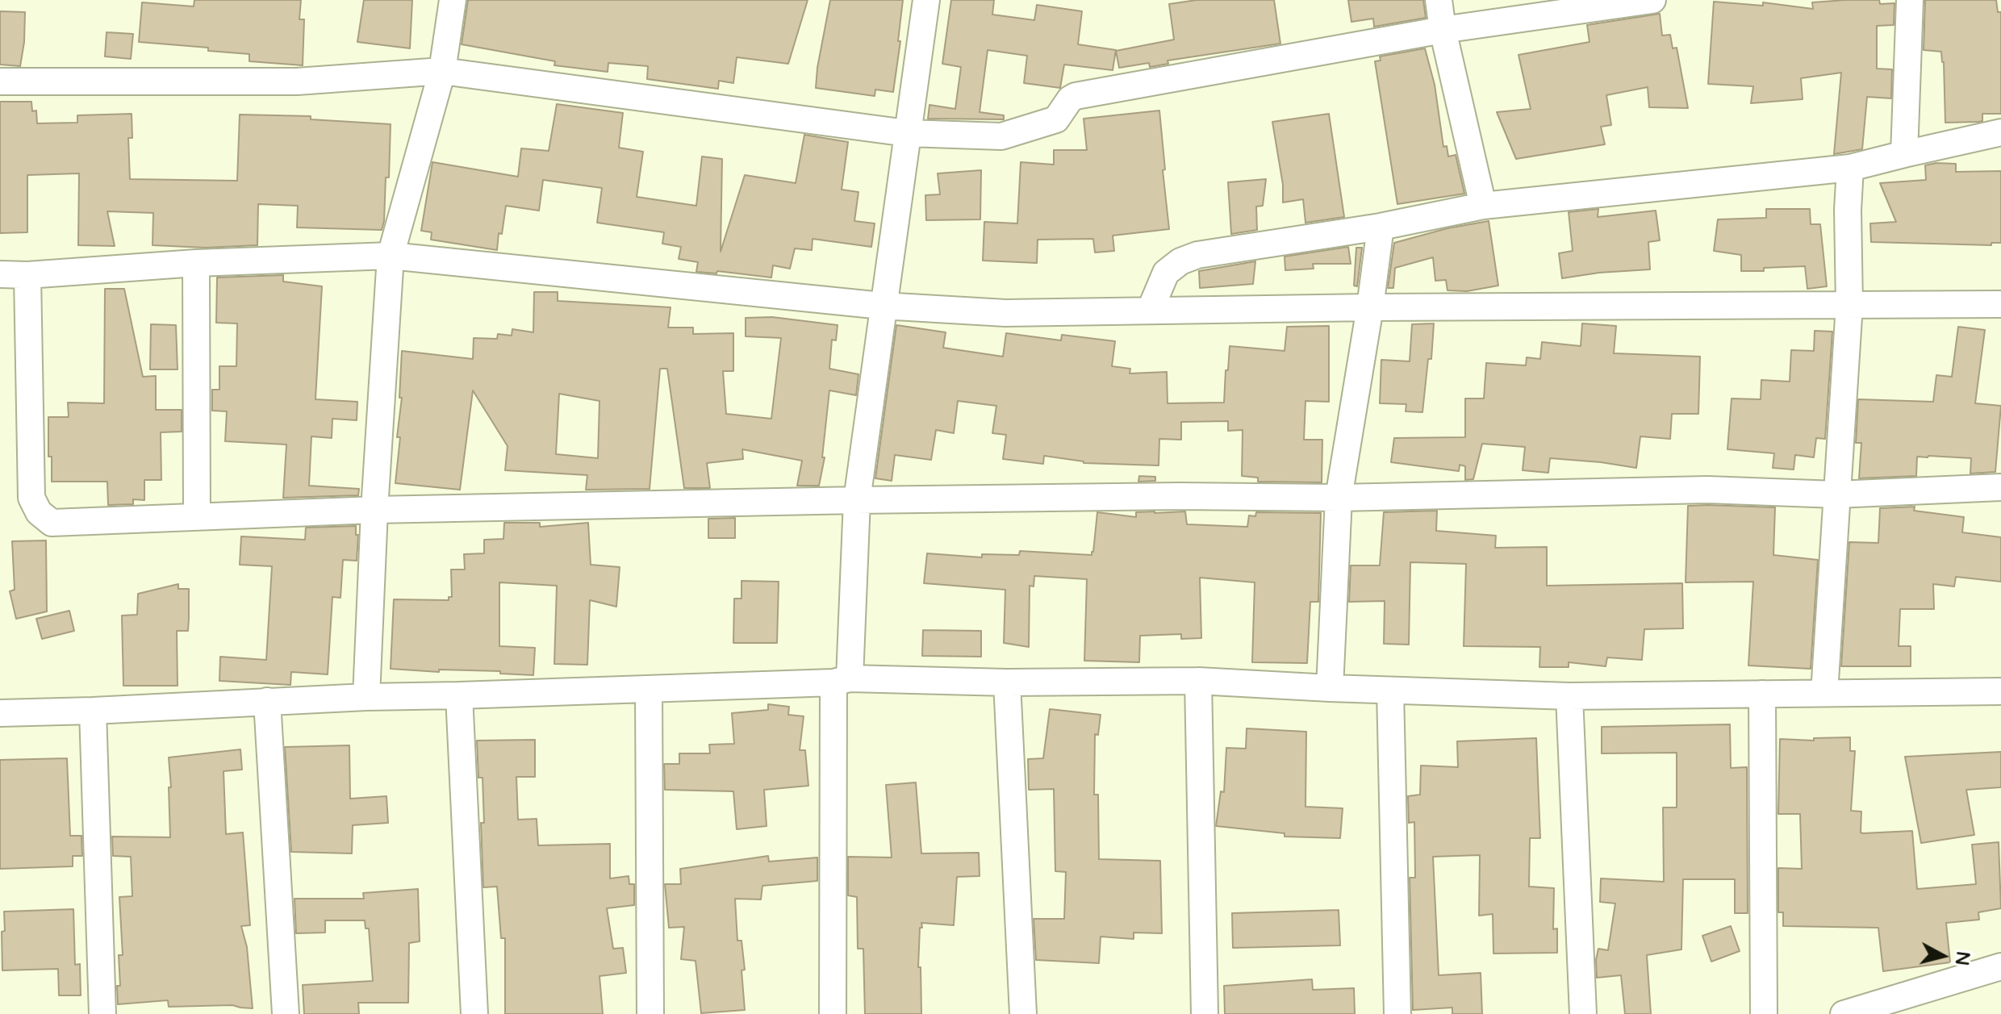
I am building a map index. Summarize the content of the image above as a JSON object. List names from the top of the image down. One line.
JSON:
{"north":"right"}
